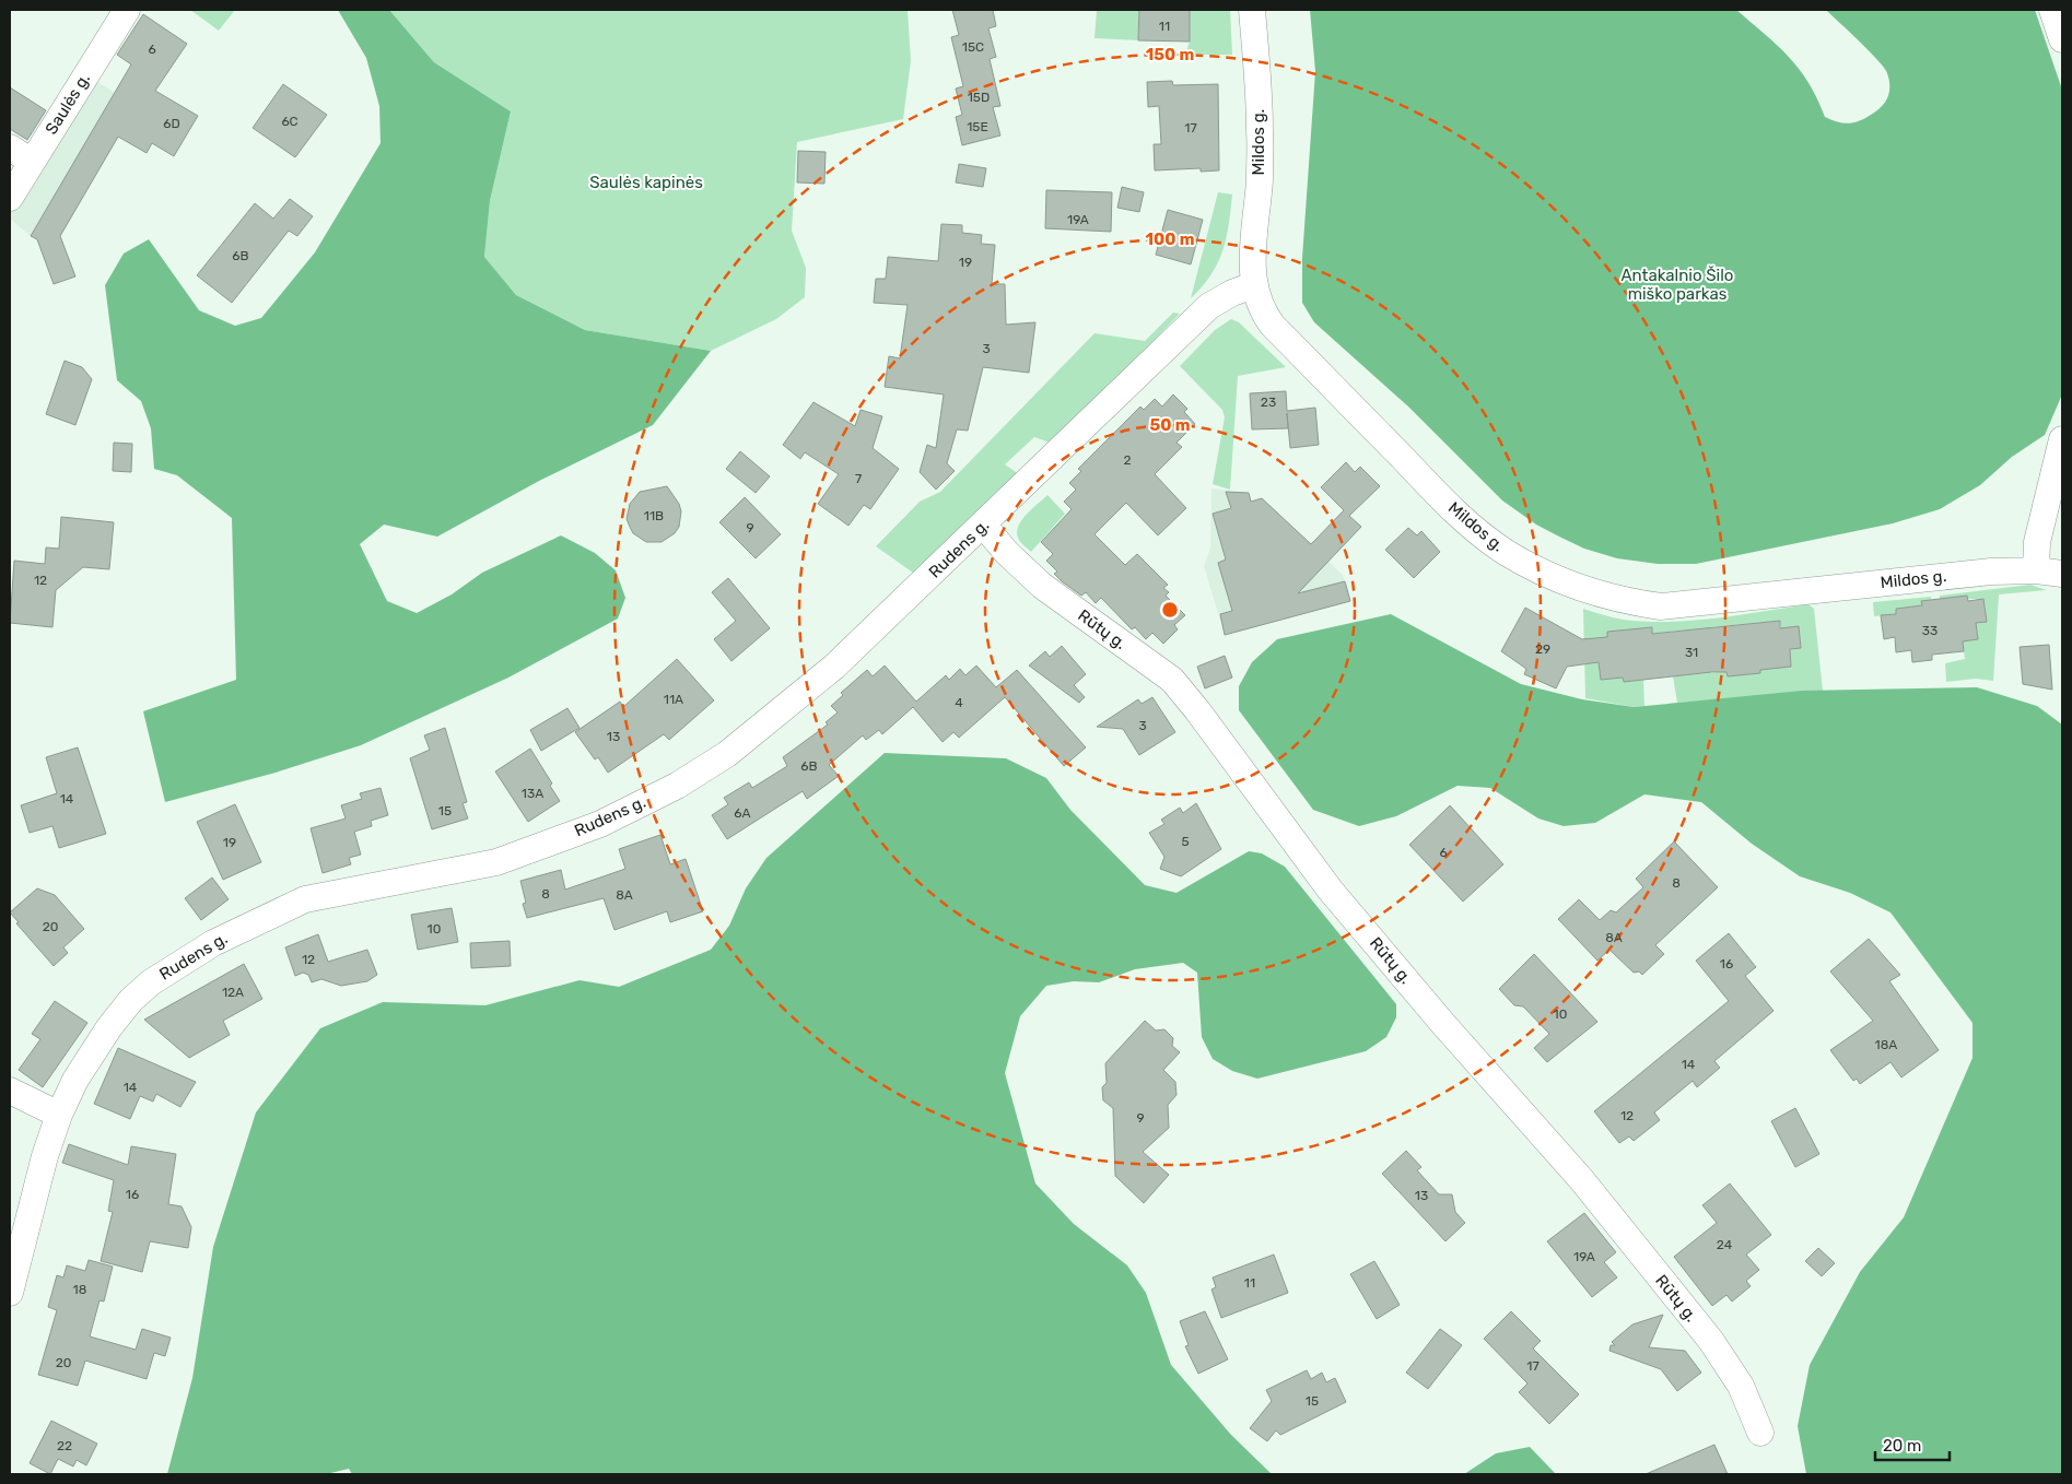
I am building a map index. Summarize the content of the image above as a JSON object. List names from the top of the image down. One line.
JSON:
{"streets":{"street":["Saulės g.","Mildos g.","Rudens g.","Rūtų g."]},"crossings":[["Mildos g.","Rudens g."],["Rudens g.","Rūtų g."]],"parks":["Saulės kapinės","Antakalnio Šilo miško parkas"],"house_numbers":["11","15C","6","15D","6C","6D","15E","17","19A","6B","19","3","23","2","7","11B","9","12","33","29","31","11A","4","3","13","6B","13A","14","15","6A","5","19","6","8","8","8A","20","10","8A","12","16","12A","10","18A","14","14","12","9","16","13","24","19A","11","18","20","17","15","22"],"scale_bar":"20 m","rings":["150 m","100 m","50 m"]}
